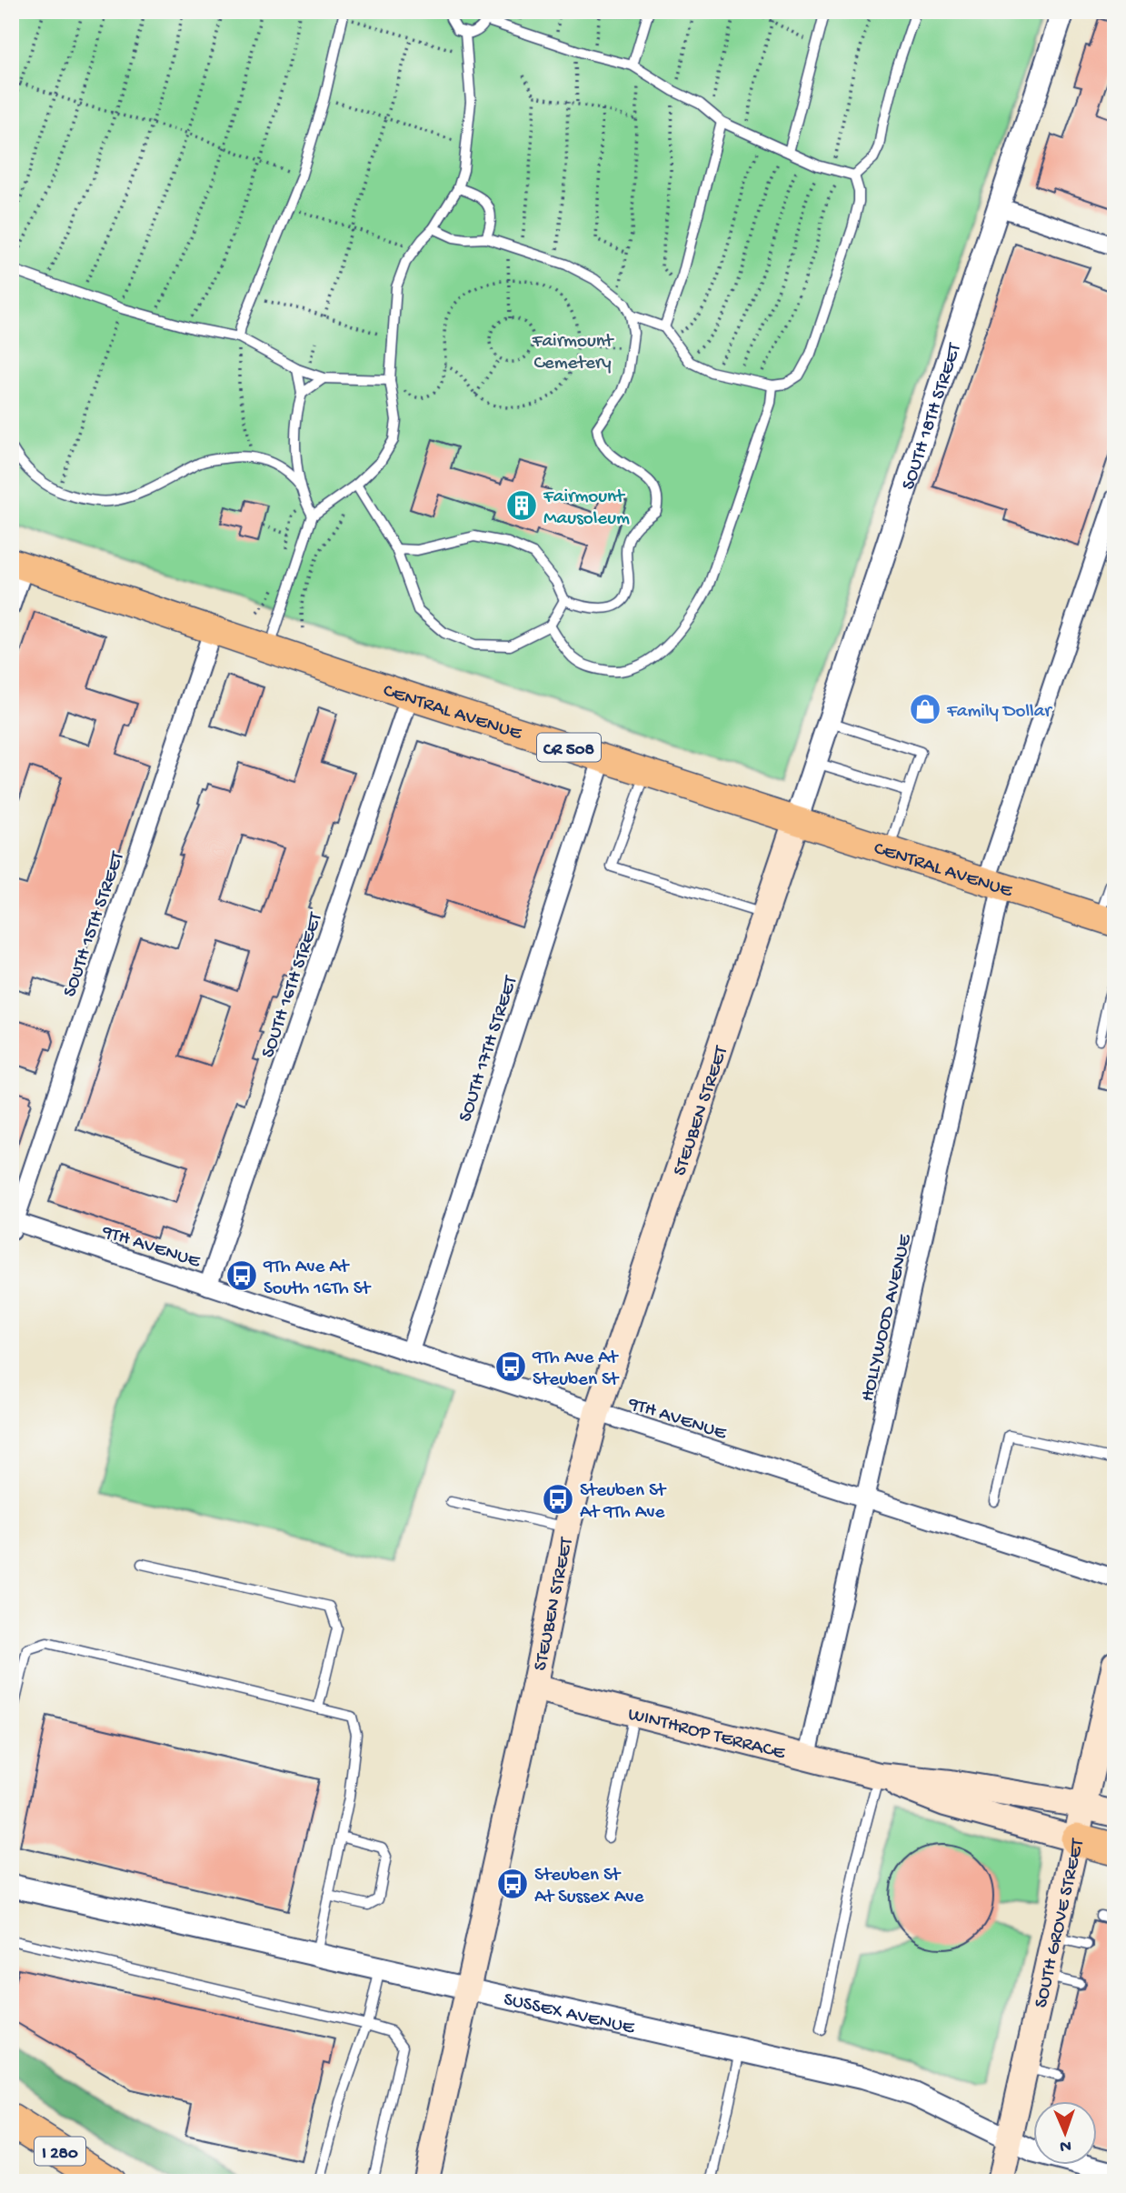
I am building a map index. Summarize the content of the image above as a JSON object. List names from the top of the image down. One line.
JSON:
{"streets":{"highway":["I 280"],"main road":["CENTRAL AVENUE","CR 508","STEUBEN STREET","WINTHROP TERRACE","SOUTH GROVE STREET"],"street":["SOUTH 18TH STREET","SOUTH 15TH STREET","SOUTH 16TH STREET","SOUTH 17TH STREET","9TH AVENUE","HOLLYWOOD AVENUE","SUSSEX AVENUE"]},"crossings":[["SOUTH 18TH STREET","CENTRAL AVENUE"],["SOUTH 18TH STREET","STEUBEN STREET"],["CENTRAL AVENUE","SOUTH 15TH STREET"],["CENTRAL AVENUE","SOUTH 16TH STREET"],["CENTRAL AVENUE","SOUTH 17TH STREET"],["CENTRAL AVENUE","STEUBEN STREET"],["CENTRAL AVENUE","HOLLYWOOD AVENUE"],["SOUTH 15TH STREET","9TH AVENUE"],["SOUTH 16TH STREET","9TH AVENUE"],["SOUTH 17TH STREET","9TH AVENUE"],["STEUBEN STREET","9TH AVENUE"],["STEUBEN STREET","WINTHROP TERRACE"],["STEUBEN STREET","SUSSEX AVENUE"],["9TH AVENUE","HOLLYWOOD AVENUE"],["HOLLYWOOD AVENUE","WINTHROP TERRACE"],["WINTHROP TERRACE","SOUTH GROVE STREET"],["SOUTH GROVE STREET","SUSSEX AVENUE"]],"parks":["Fairmount Cemetery"],"places":{"building":["Fairmount Mausoleum"],"shop":["Family Dollar"],"bus stop":["9Th Ave At South 16Th St","9Th Ave At Steuben St","Steuben St At 9Th Ave","Steuben St At Sussex Ave"]},"north":"bottom"}
